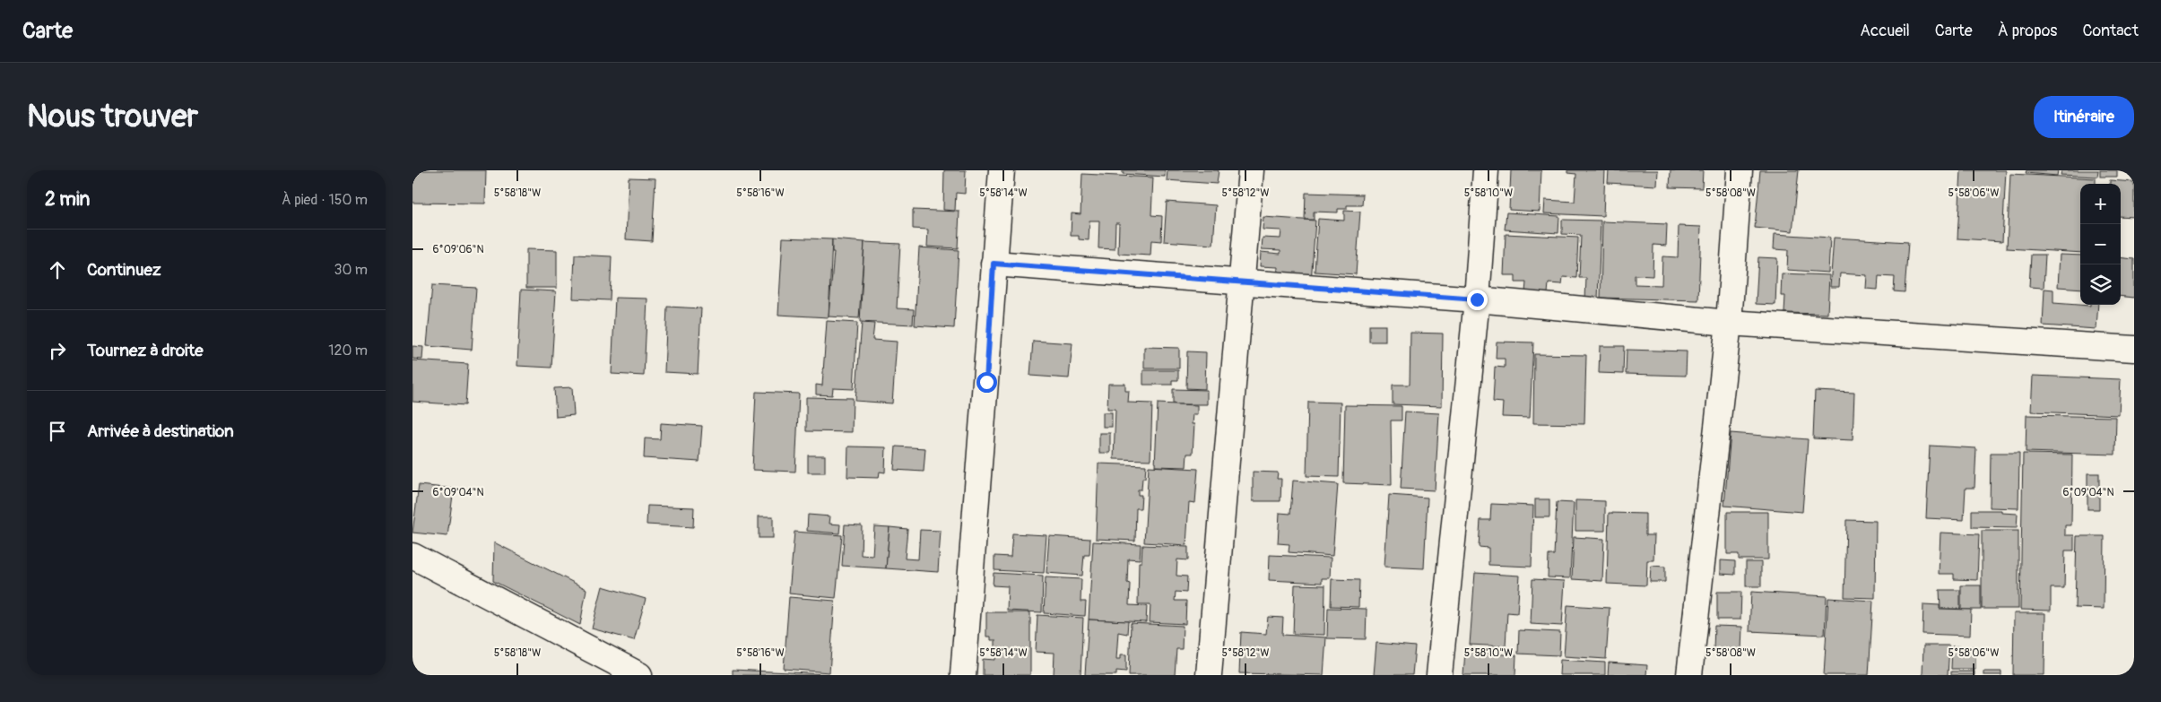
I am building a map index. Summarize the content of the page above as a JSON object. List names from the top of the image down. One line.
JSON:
{"page":{"header":"Carte","nav":["Accueil","Carte","À propos","Contact"],"buttons":"Itinéraire","title":"Nous trouver","heading":["2 min","À pied · 150 m"],"map_buttons":["+","−"],"list":[["Continuez","30 m"],["Tournez à droite","120 m"],"Arrivée à destination"]},"coordinates":["5°58'18\"W","5°58'16\"W","5°58'14\"W","5°58'12\"W","5°58'10\"W","5°58'08\"W","5°58'06\"W","6°09'06\"N","6°09'04\"N"]}
